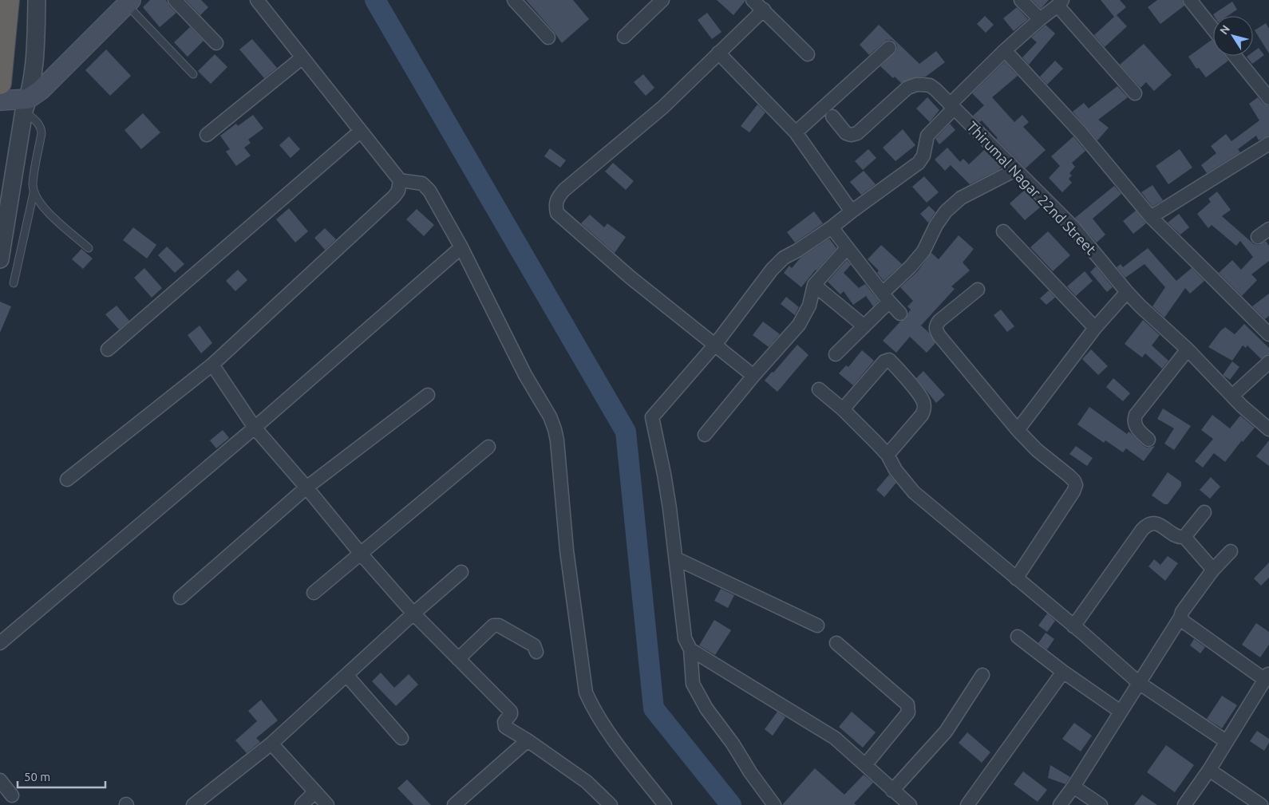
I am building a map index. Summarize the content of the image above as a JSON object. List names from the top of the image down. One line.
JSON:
{"streets":{"street":["Thirumal Nagar 22nd Street"]},"scale_bar":"50 m","north":"top left"}
